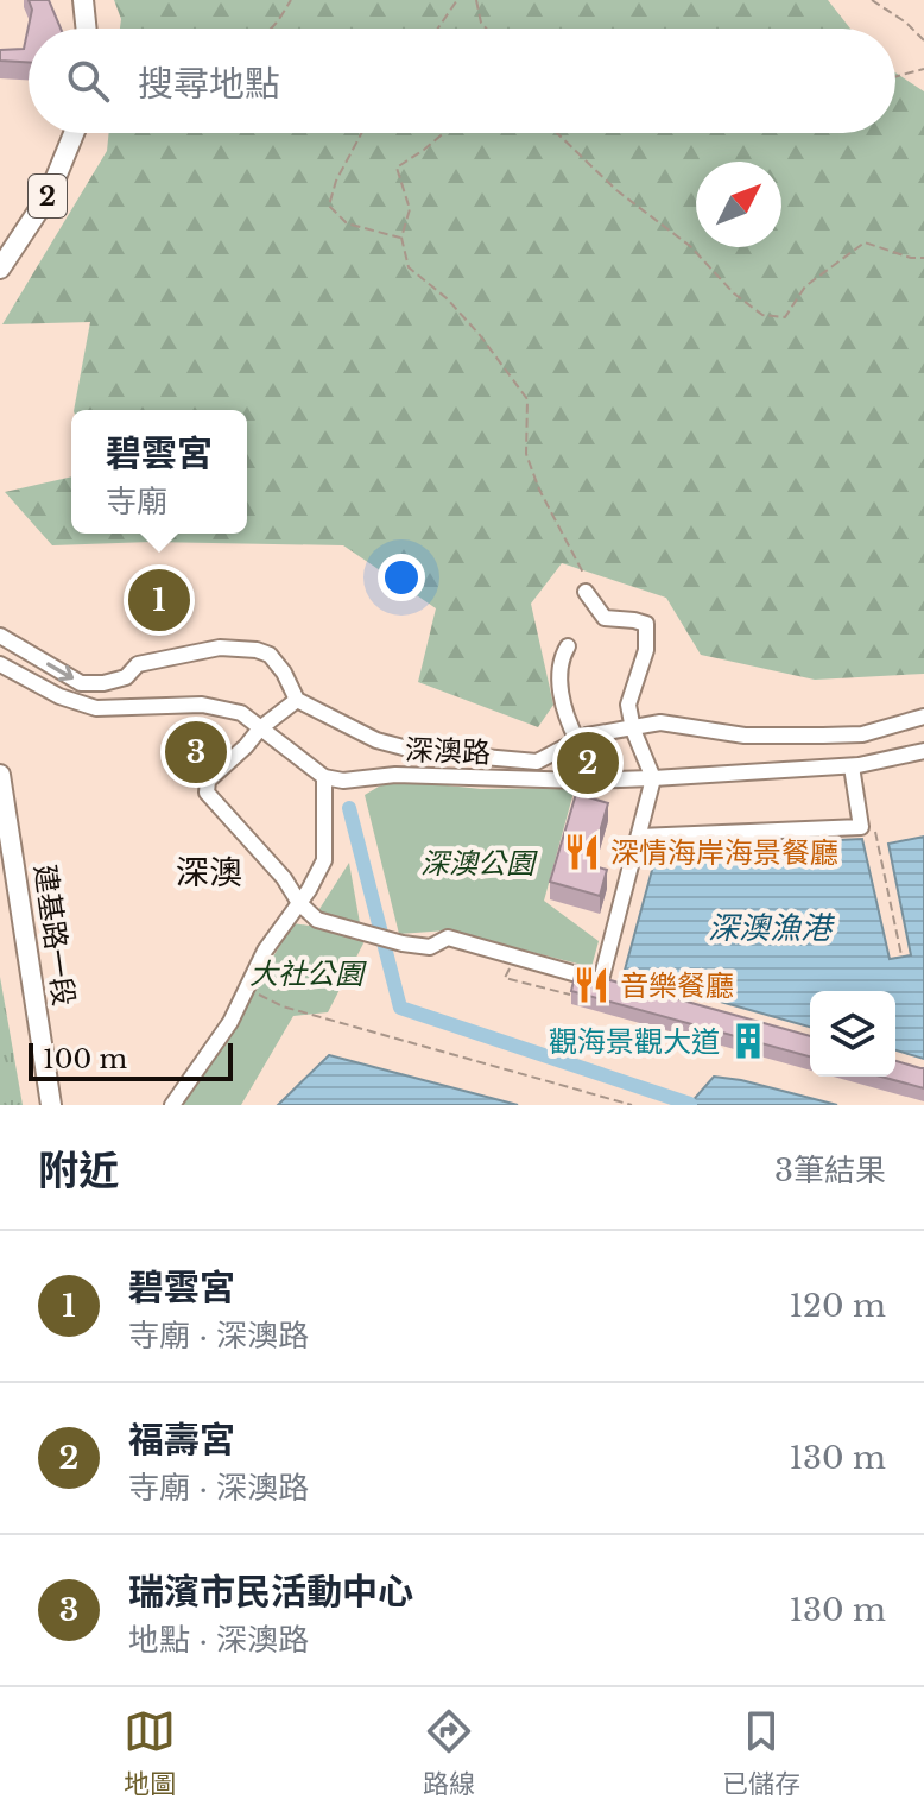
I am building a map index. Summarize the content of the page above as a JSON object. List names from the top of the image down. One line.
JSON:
{"streets":{"main road":["2","建基路一段"],"street":["深澳路"]},"districts":["深澳"],"water":["深澳漁港"],"parks":["深澳公園","大社公園"],"places":{"restaurant":["深情海岸海景餐廳","音樂餐廳"],"building":["觀海景觀大道"]},"scale_bar":"100 m","north":"top right","page":{"search":"搜尋地點","popup":["碧雲宮","寺廟"],"pins":["1","3","2"],"scale":"100 m","heading":["附近","3筆結果"],"list":[{"mark":"1","name":"碧雲宮","note":"寺廟 · 深澳路","value":"120 m"},{"mark":"2","name":"福壽宮","note":"寺廟 · 深澳路","value":"130 m"},{"mark":"3","name":"瑞濱市民活動中心","note":"地點 · 深澳路","value":"130 m"}],"nav":["地圖","路線","已儲存"]}}
